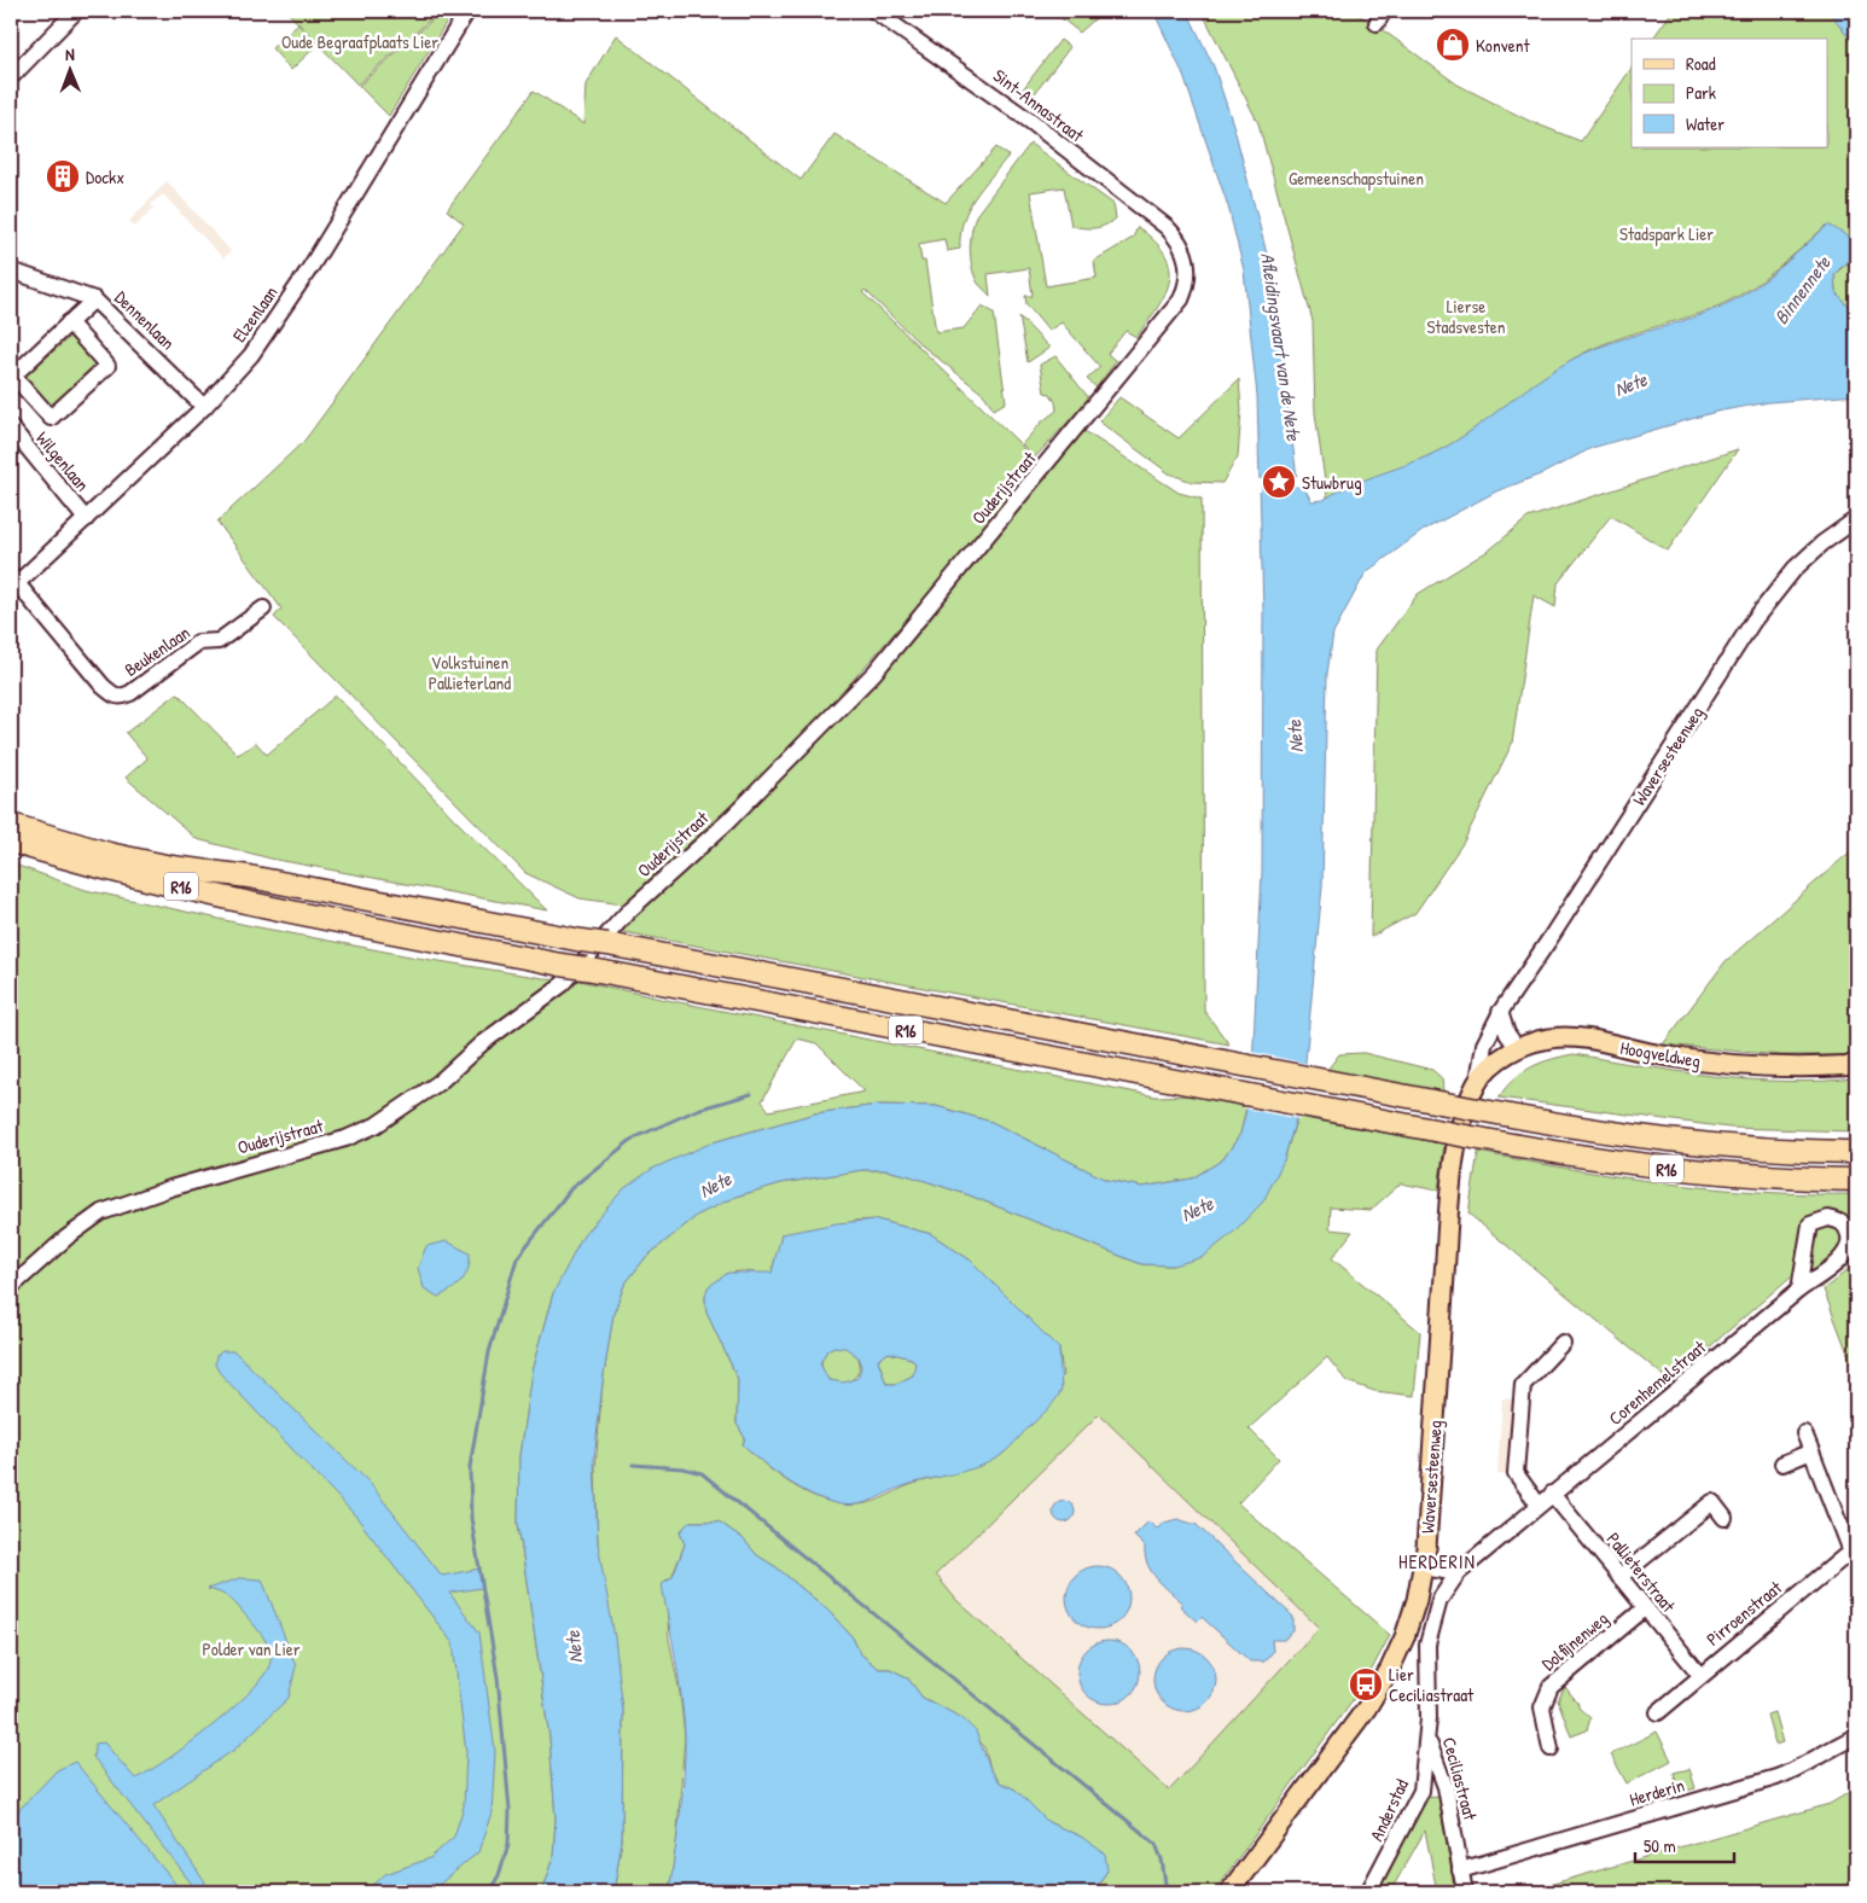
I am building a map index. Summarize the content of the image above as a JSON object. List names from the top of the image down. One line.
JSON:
{"streets":{"highway":["R16"],"main road":["Waversesteenweg","Hoogveldweg"],"street":["Sint-Annastraat","Elzenlaan","Dennenlaan","Wilgenlaan","Ouderijstraat","Beukenlaan","Corenhemelstraat","Pallieterstraat","Pirroenstraat","Dolfijnenweg","Ceciliastraat","Herderin","Anderstad"]},"crossings":[["Sint-Annastraat","Ouderijstraat"],["Elzenlaan","Dennenlaan"],["Elzenlaan","Wilgenlaan"],["Elzenlaan","Beukenlaan"],["Waversesteenweg","Hoogveldweg"],["Corenhemelstraat","Pallieterstraat"],["Corenhemelstraat","Ceciliastraat"],["Pallieterstraat","Pirroenstraat"],["Pallieterstraat","Dolfijnenweg"],["Ceciliastraat","Herderin"],["Ceciliastraat","Anderstad"]],"districts":["HERDERIN"],"water":["Binnennete","Afleidingsvaart van de Nete","Nete"],"parks":["Oude Begraafplaats Lier","Gemeenschapstuinen","Stadspark Lier","Lierse Stadsvesten","Volkstuinen Pallieterland","Polder van Lier"],"places":{"shop":["Konvent"],"building":["Dockx"],"place":["Stuwbrug"],"bus stop":["Lier Ceciliastraat"]},"legend":["Road","Park","Water"],"scale_bar":"50 m","north":"top"}
